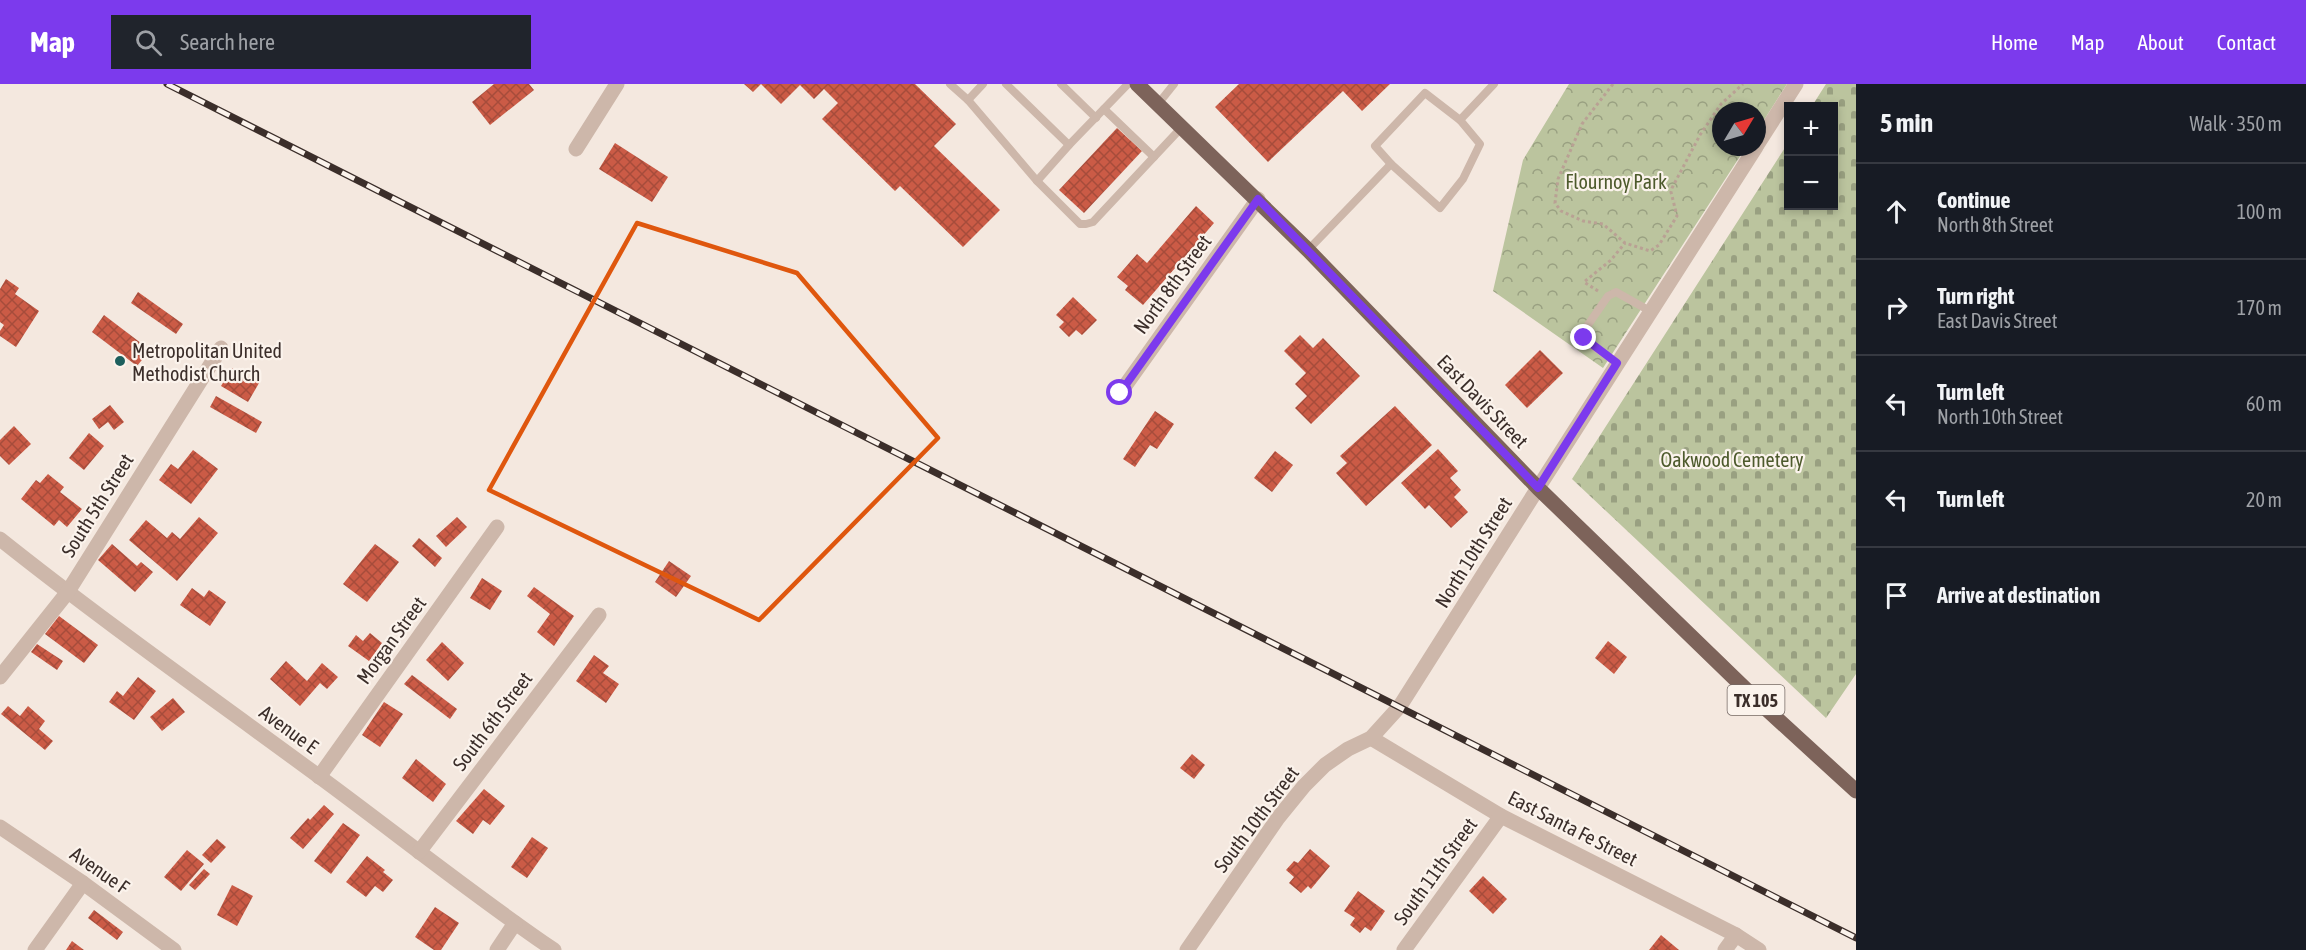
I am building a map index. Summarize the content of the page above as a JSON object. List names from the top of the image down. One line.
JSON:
{"streets":{"main road":["East Davis Street","TX 105"],"street":["North 8th Street","South 5th Street","North 10th Street","Morgan Street","South 6th Street","Avenue E","South 10th Street","East Santa Fe Street","Avenue F","South 11th Street"]},"crossings":[["North 8th Street","East Davis Street"],["East Davis Street","North 10th Street"],["South 5th Street","Avenue E"],["North 10th Street","South 10th Street"],["Morgan Street","Avenue E"],["South 6th Street","Avenue E"],["South 10th Street","East Santa Fe Street"],["East Santa Fe Street","South 11th Street"]],"parks":["Flournoy Park","Oakwood Cemetery"],"places":["Metropolitan United Methodist Church"],"north":"top right","page":{"header":"Map","search":"Search here","nav":["Home","Map","About","Contact"],"heading":["5 min","Walk · 350 m"],"map_buttons":["+","−"],"list":[["Continue","North 8th Street","100 m"],["Turn right","East Davis Street","170 m"],["Turn left","North 10th Street","60 m"],["Turn left","20 m"],"Arrive at destination"]}}
